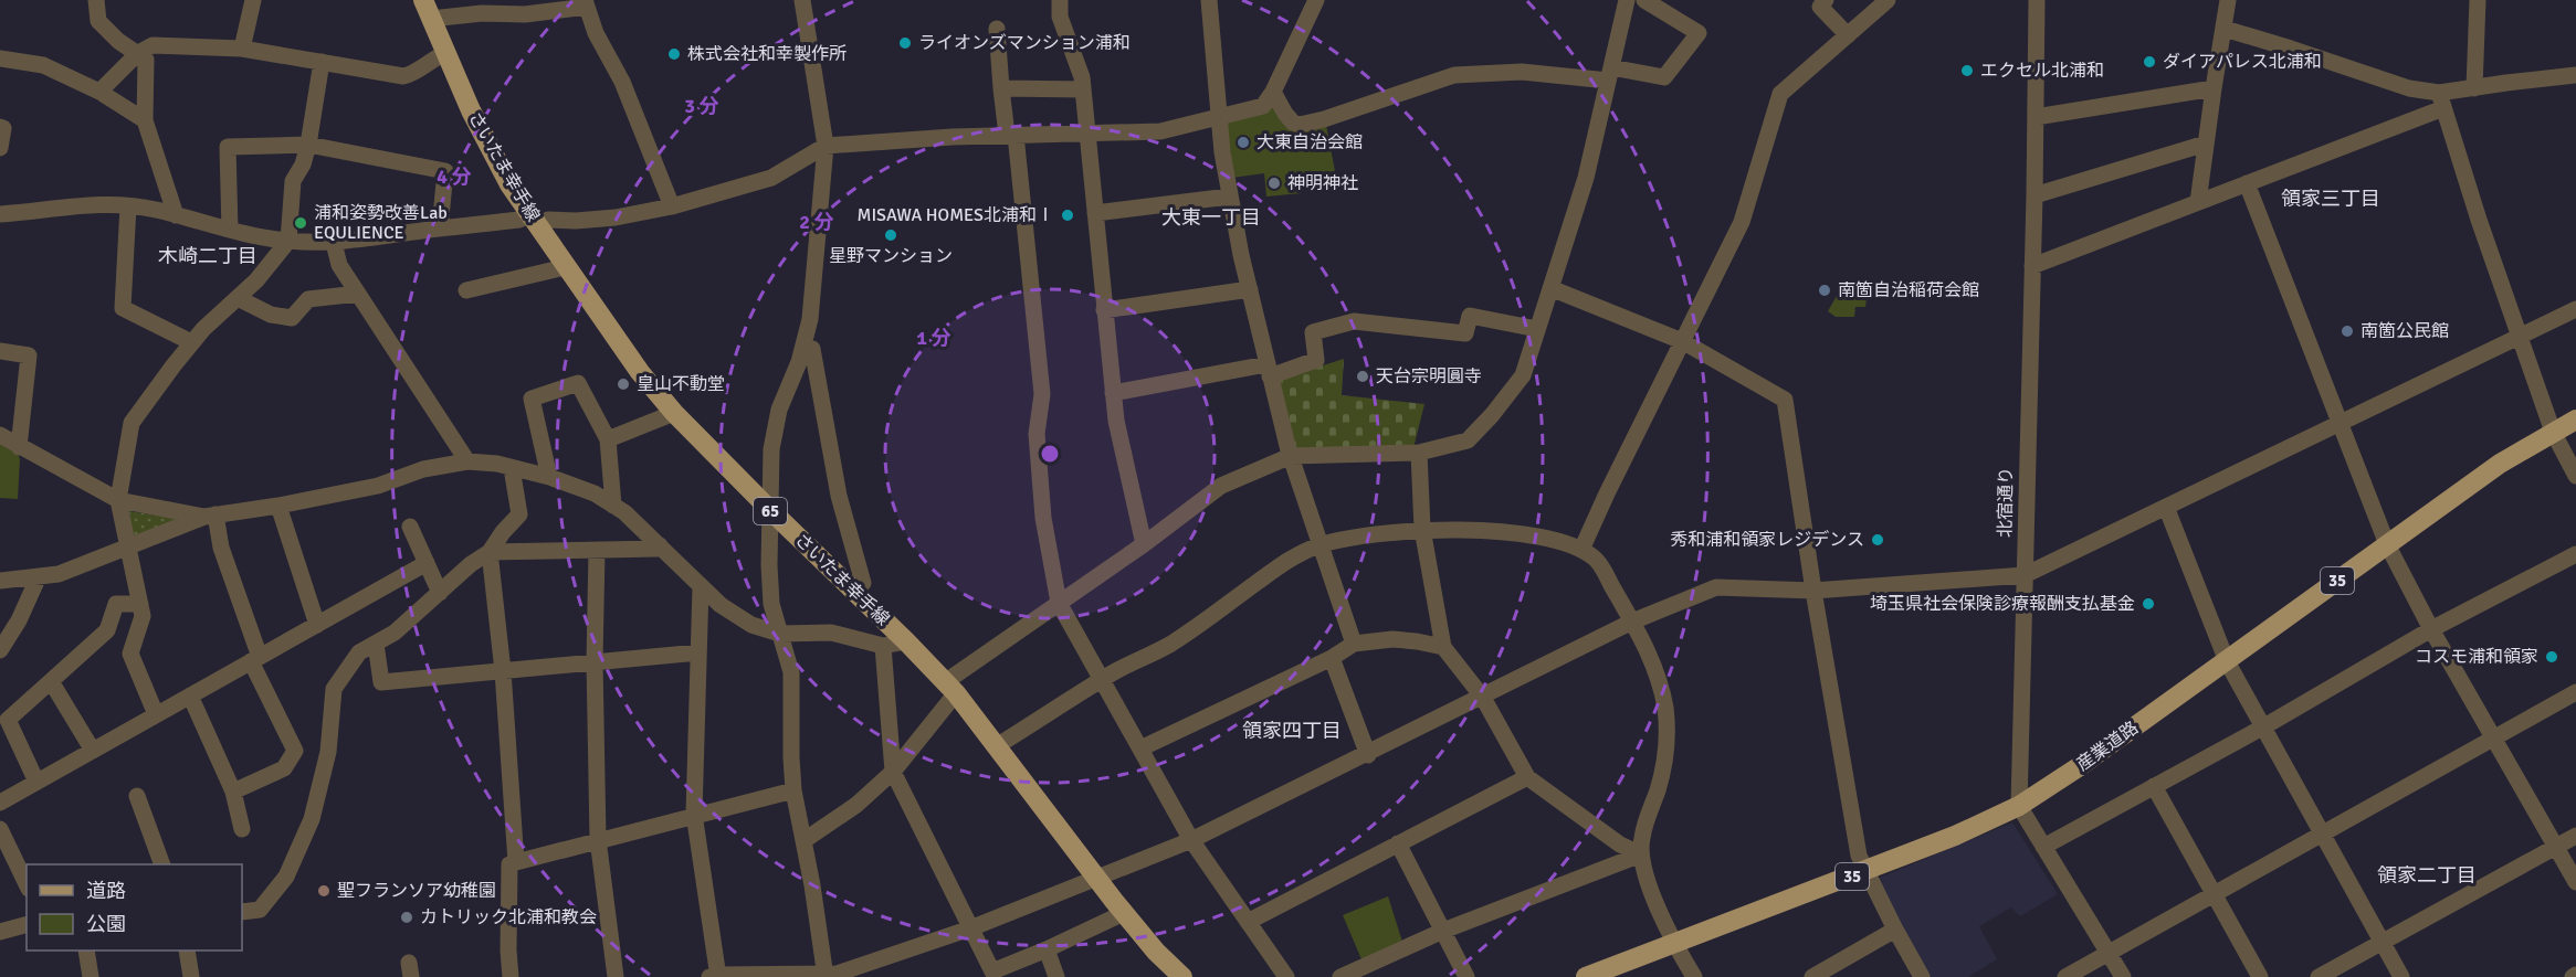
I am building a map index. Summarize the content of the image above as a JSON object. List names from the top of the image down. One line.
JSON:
{"streets":{"main road":["さいたま幸手線","65","35","産業道路"],"street":["北宿通り"]},"crossings":[["北宿通り","産業道路"]],"districts":["領家三丁目","大東一丁目","木崎二丁目","領家四丁目","領家二丁目"],"places":["ライオンズマンション浦和","株式会社和幸製作所","ダイアパレス北浦和","エクセル北浦和","大東自治会館","神明神社","MISAWA HOMES北浦和Ⅰ","浦和姿勢改善Lab EQULIENCE","星野マンション","南箇自治稲荷会館","南箇公民館","天台宗明圓寺","皇山不動堂","秀和浦和領家レジデンス","埼玉県社会保険診療報酬支払基金","コスモ浦和領家","聖フランソア幼稚園","カトリック北浦和教会"],"legend":["道路","公園"],"rings":["3 分","4 分","2 分","1 分"]}
